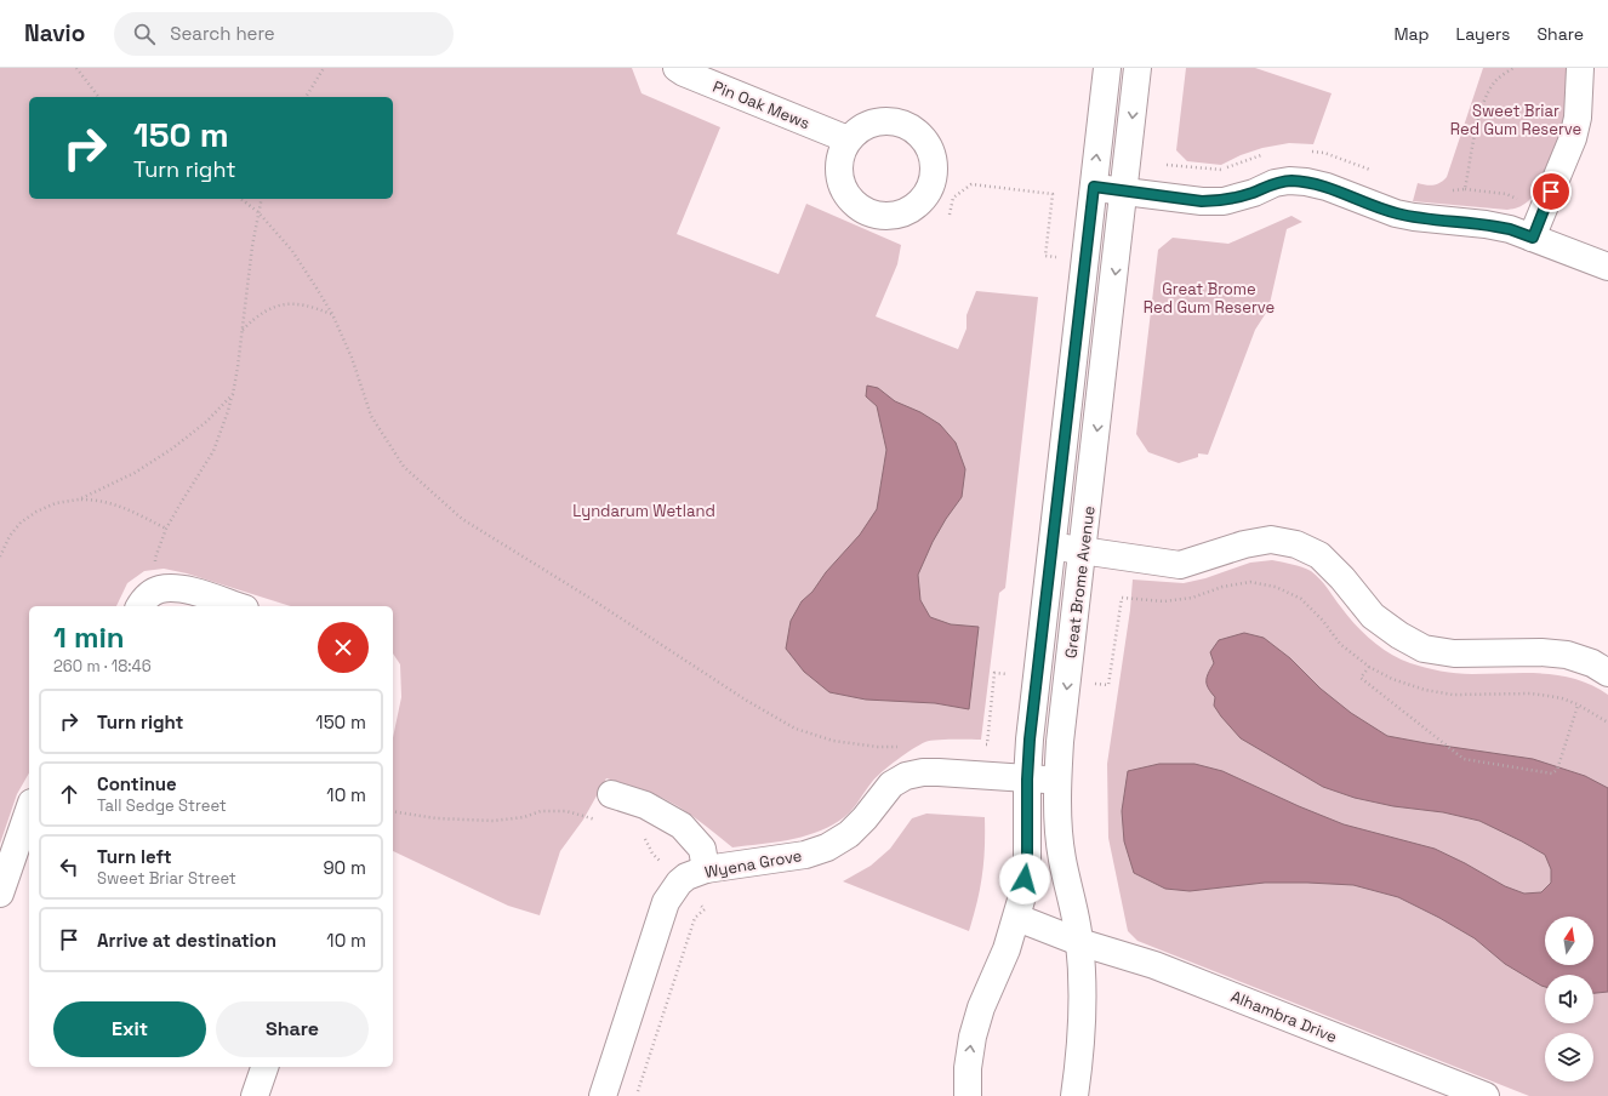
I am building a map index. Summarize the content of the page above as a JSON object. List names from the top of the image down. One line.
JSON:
{"streets":{"street":["Pin Oak Mews","Great Brome Avenue","Wyena Grove","Alhambra Drive"]},"crossings":[["Great Brome Avenue","Wyena Grove"],["Great Brome Avenue","Alhambra Drive"]],"parks":["Sweet Briar Red Gum Reserve","Great Brome Red Gum Reserve","Lyndarum Wetland"],"north":"top","page":{"header":"Navio","search":"Search here","nav":["Map","Layers","Share"],"turn":["150 m","Turn right"],"heading":["1 min","260 m · 18:46"],"list":[{"name":"Turn right","value":"150 m"},{"name":"Continue","note":"Tall Sedge Street","value":"10 m"},{"name":"Turn left","note":"Sweet Briar Street","value":"90 m"},{"name":"Arrive at destination","value":"10 m"}],"buttons":["Exit","Share"]}}
